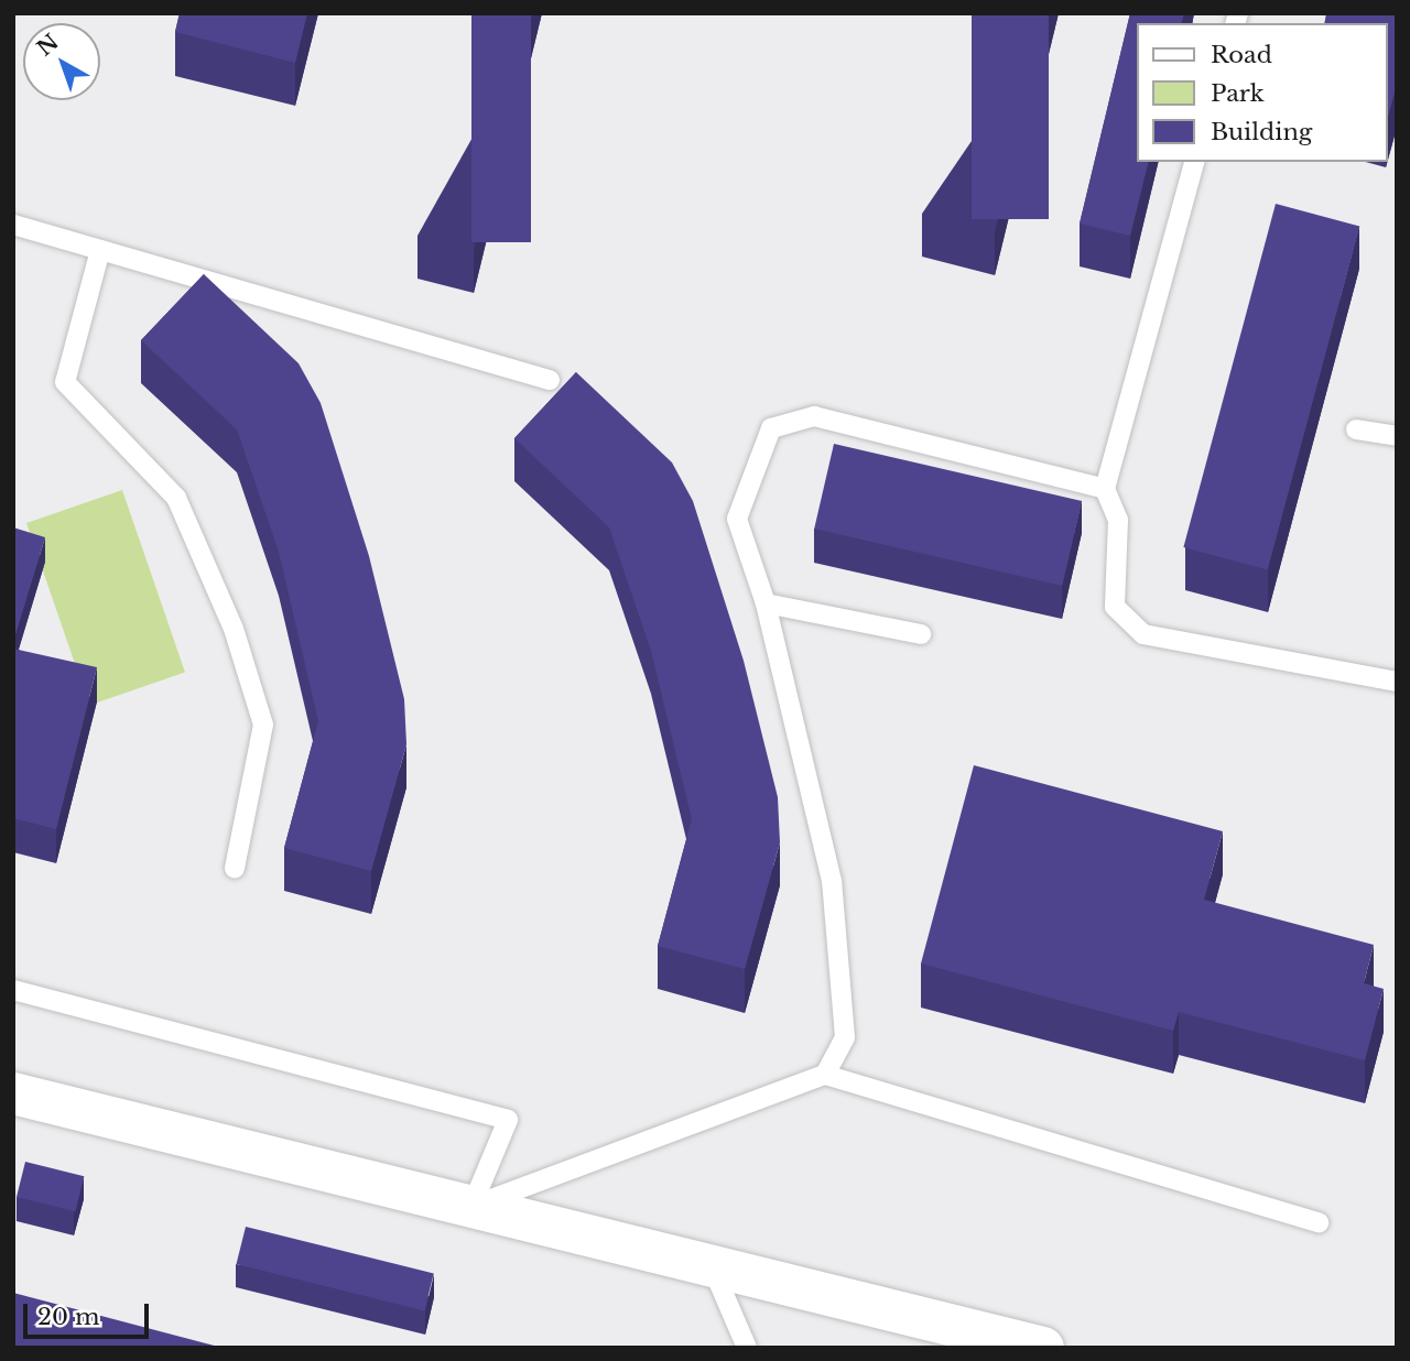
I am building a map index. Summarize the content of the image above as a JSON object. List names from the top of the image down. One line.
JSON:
{"legend":["Road","Park","Building"],"scale_bar":"20 m","north":"top left"}
